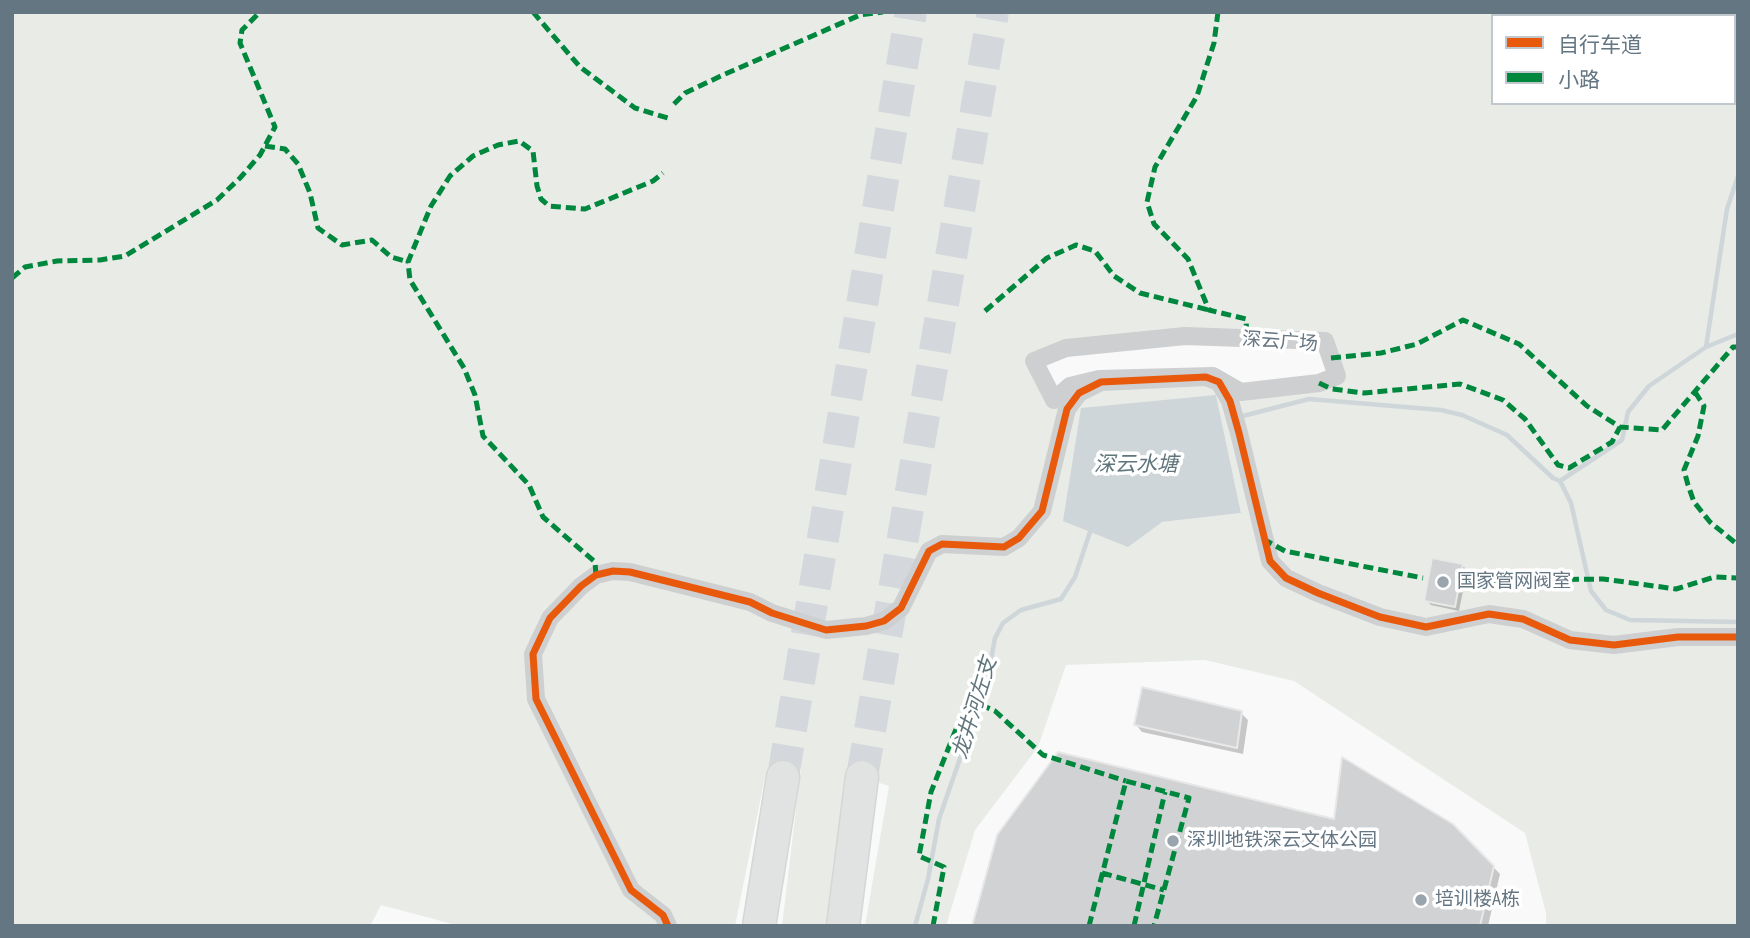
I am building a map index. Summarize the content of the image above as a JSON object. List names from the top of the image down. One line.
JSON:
{"streets":{"street":["深云广场"]},"water":["深云水塘","龙井河左支"],"places":["国家管网阀室","深圳地铁深云文体公园","培训楼A栋"],"legend":["自行车道","小路"]}
